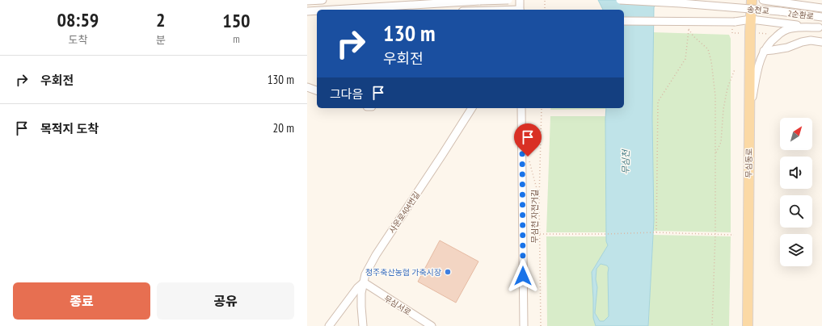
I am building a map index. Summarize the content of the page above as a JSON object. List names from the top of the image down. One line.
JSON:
{"streets":{"main road":["무심동로"],"street":["송천교","2순환로","사운로404번길","무심서로"],"path":["무심천 자전거길"]},"crossings":[["송천교","2순환로"],["사운로404번길","무심서로"]],"water":["무심천"],"places":["청주축산농협 가축시장"],"north":"top right","page":{"eta":["08:59","도착","2","분","150","m"],"turn":["130 m","우회전"],"list":[{"name":"우회전","value":"130 m"},{"name":"목적지 도착","value":"20 m"}],"then":"그다음","buttons":["종료","공유"]}}
